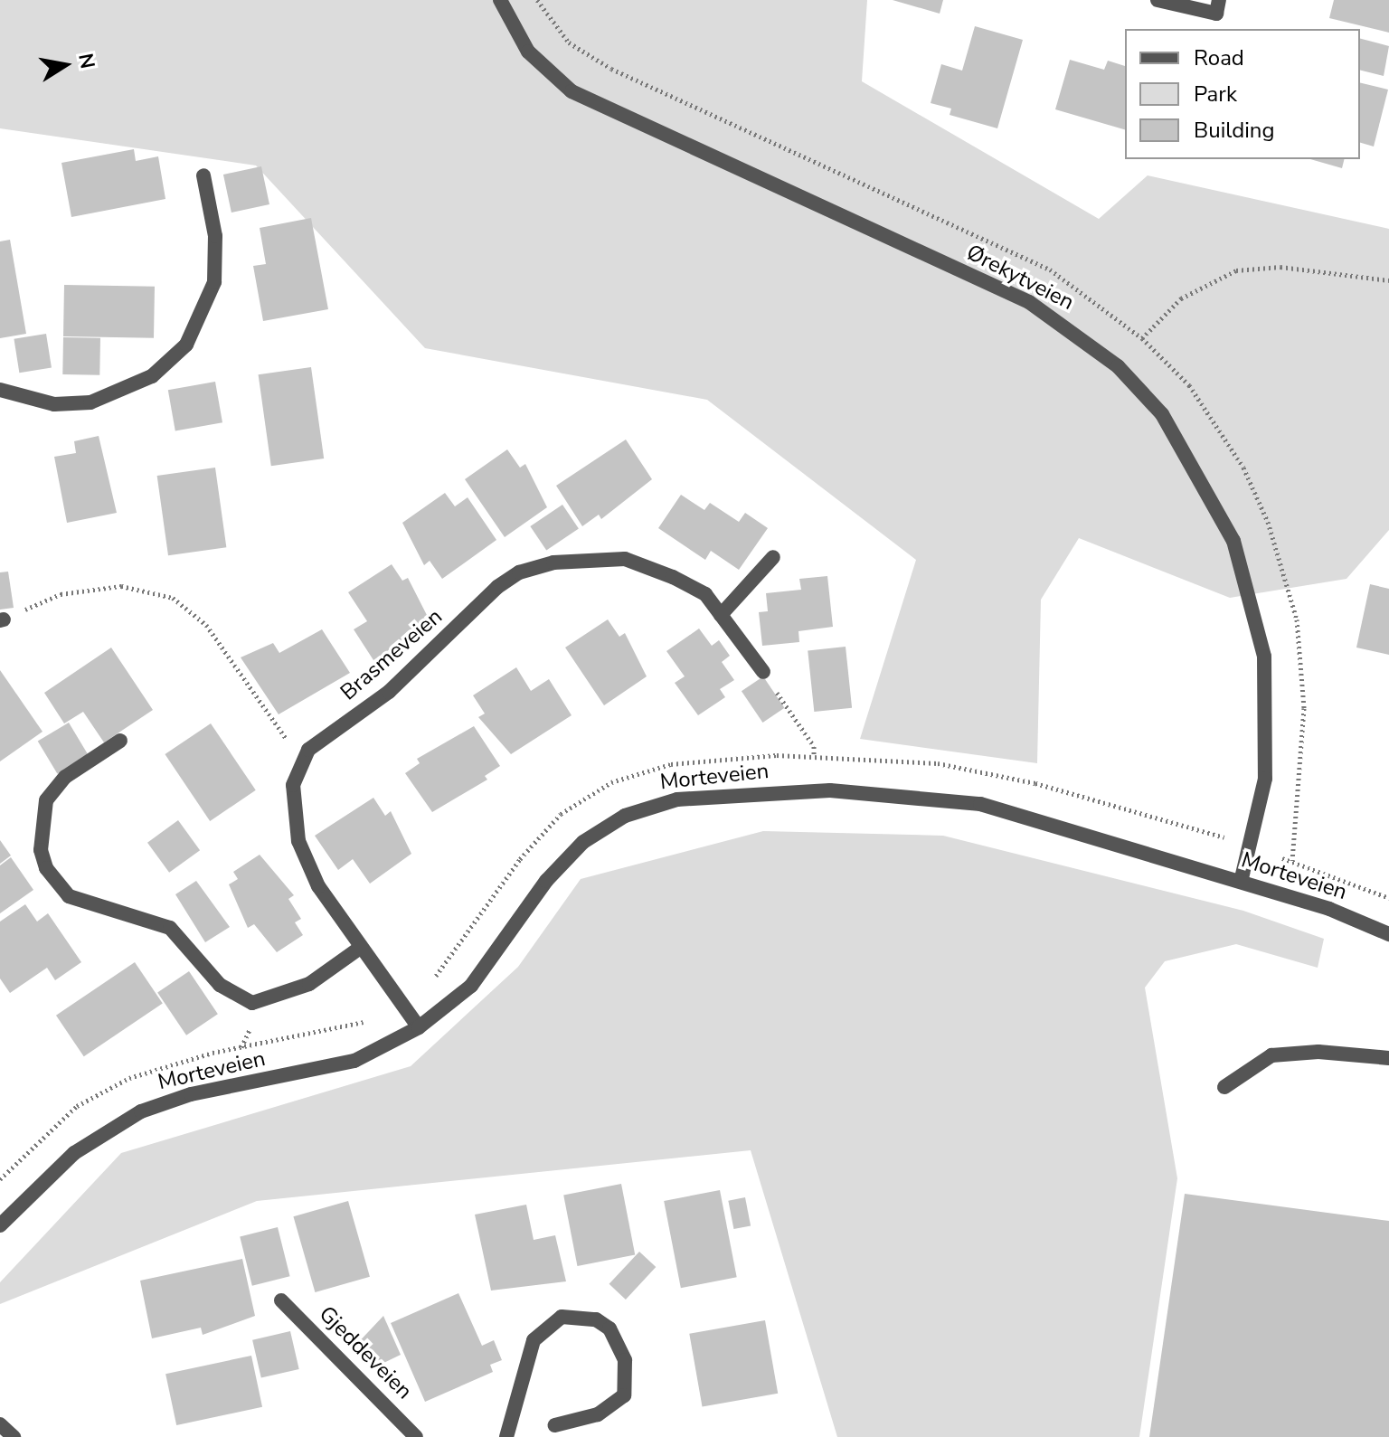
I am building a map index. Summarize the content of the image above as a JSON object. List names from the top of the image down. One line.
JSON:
{"streets":{"street":["Ørekytveien","Brasmeveien","Morteveien","Gjeddeveien"]},"crossings":[["Ørekytveien","Morteveien"]],"legend":["Road","Park","Building"],"north":"right"}
